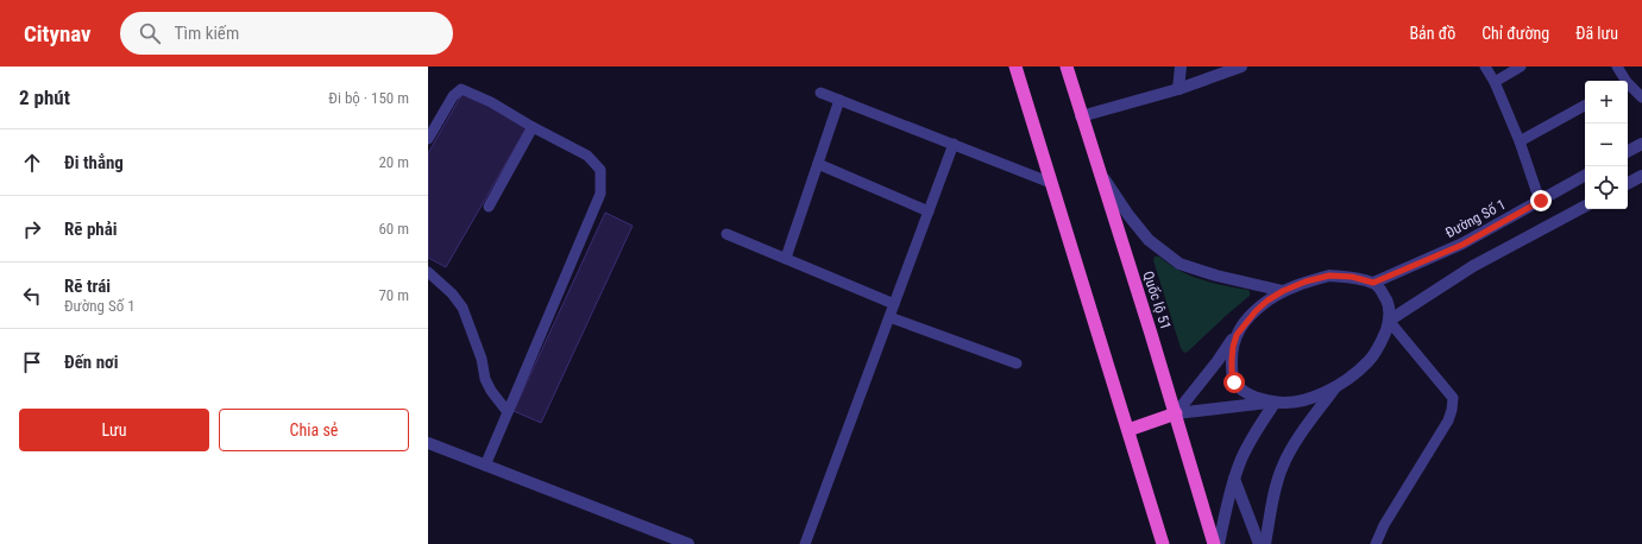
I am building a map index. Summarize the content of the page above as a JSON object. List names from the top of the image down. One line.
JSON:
{"streets":{"highway":["Quốc lộ 51"],"street":["Đường Số 1"]},"page":{"header":"Citynav","search":"Tìm kiếm","nav":["Bản đồ","Chỉ đường","Đã lưu"],"heading":["2 phút","Đi bộ · 150 m"],"map_buttons":["+","−"],"list":[["Đi thẳng","20 m"],["Rẽ phải","60 m"],["Rẽ trái","Đường Số 1","70 m"],"Đến nơi"],"buttons":["Lưu","Chia sẻ"]}}
